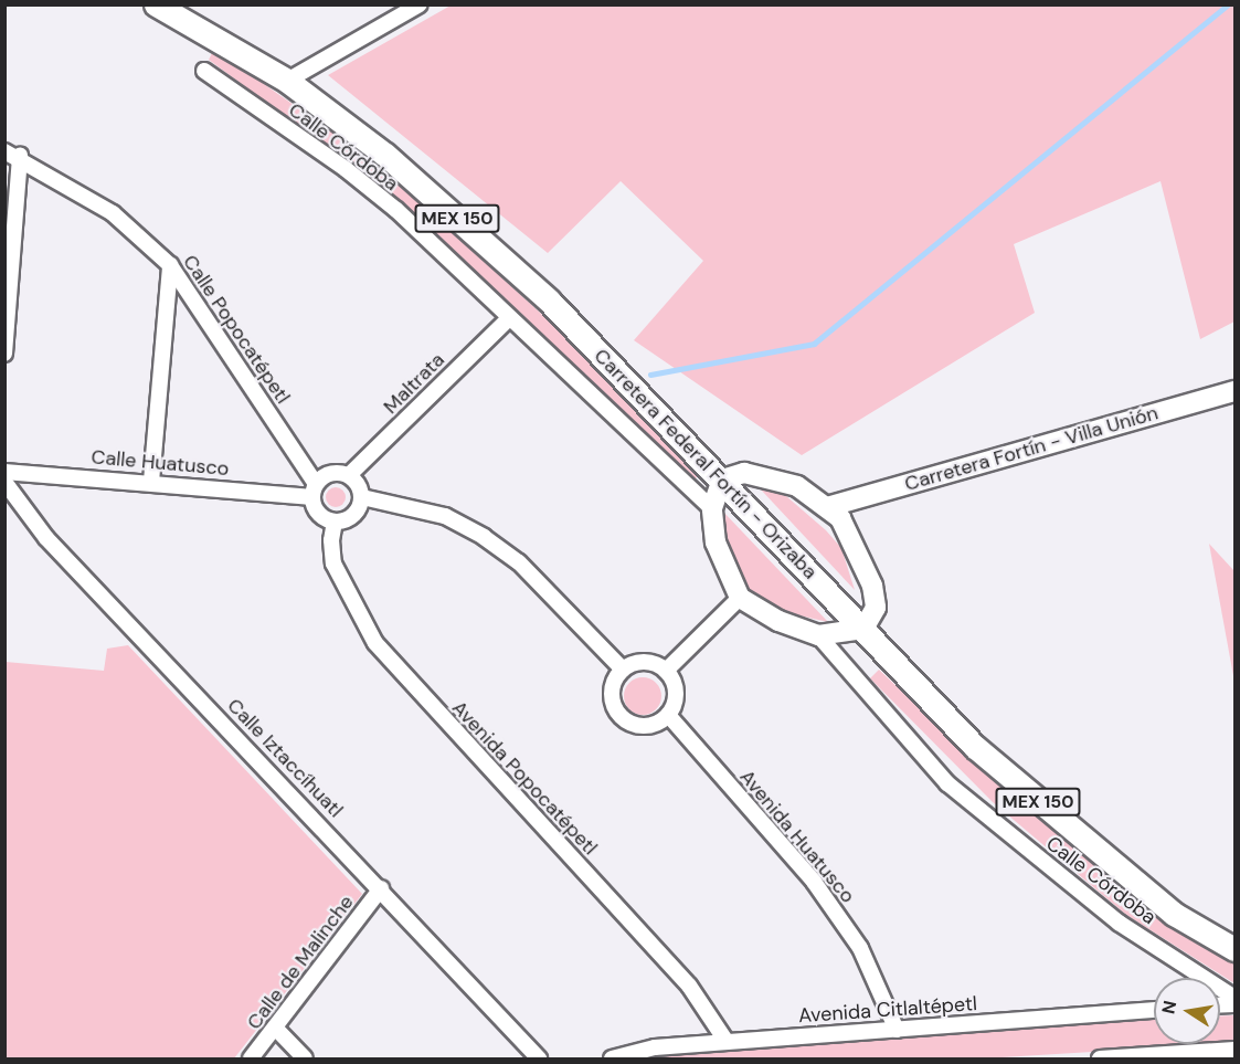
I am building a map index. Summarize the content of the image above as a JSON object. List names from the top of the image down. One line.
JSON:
{"streets":{"main road":["MEX 150","Carretera Fortín - Villa Unión","Carretera Federal Fortín - Orizaba"],"street":["Calle Córdoba","Calle Popocatépetl","Maltrata","Calle Huatusco","Calle Iztaccíhuatl","Avenida Popocatépetl","Avenida Huatusco","Calle de Malinche","Avenida Citlaltépetl"]},"crossings":[["Calle Córdoba","Maltrata"],["Calle Popocatépetl","Maltrata"],["Calle Popocatépetl","Calle Huatusco"],["Calle Popocatépetl","Avenida Popocatépetl"],["Maltrata","Calle Huatusco"],["Maltrata","Avenida Popocatépetl"],["Calle Huatusco","Avenida Popocatépetl"],["Calle Iztaccíhuatl","Calle de Malinche"],["Avenida Popocatépetl","Avenida Citlaltépetl"],["Avenida Huatusco","Avenida Citlaltépetl"]],"north":"left"}
